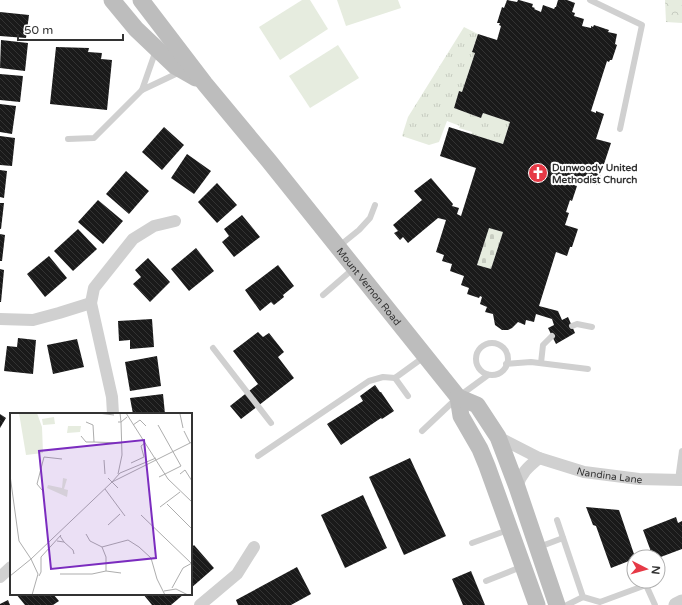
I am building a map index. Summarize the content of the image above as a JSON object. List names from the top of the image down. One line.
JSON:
{"streets":{"main road":["Mount Vernon Road"],"street":["Nandina Lane"]},"places":{"church":["Dunwoody United Methodist Church"]},"scale_bar":"50 m","north":"right"}
